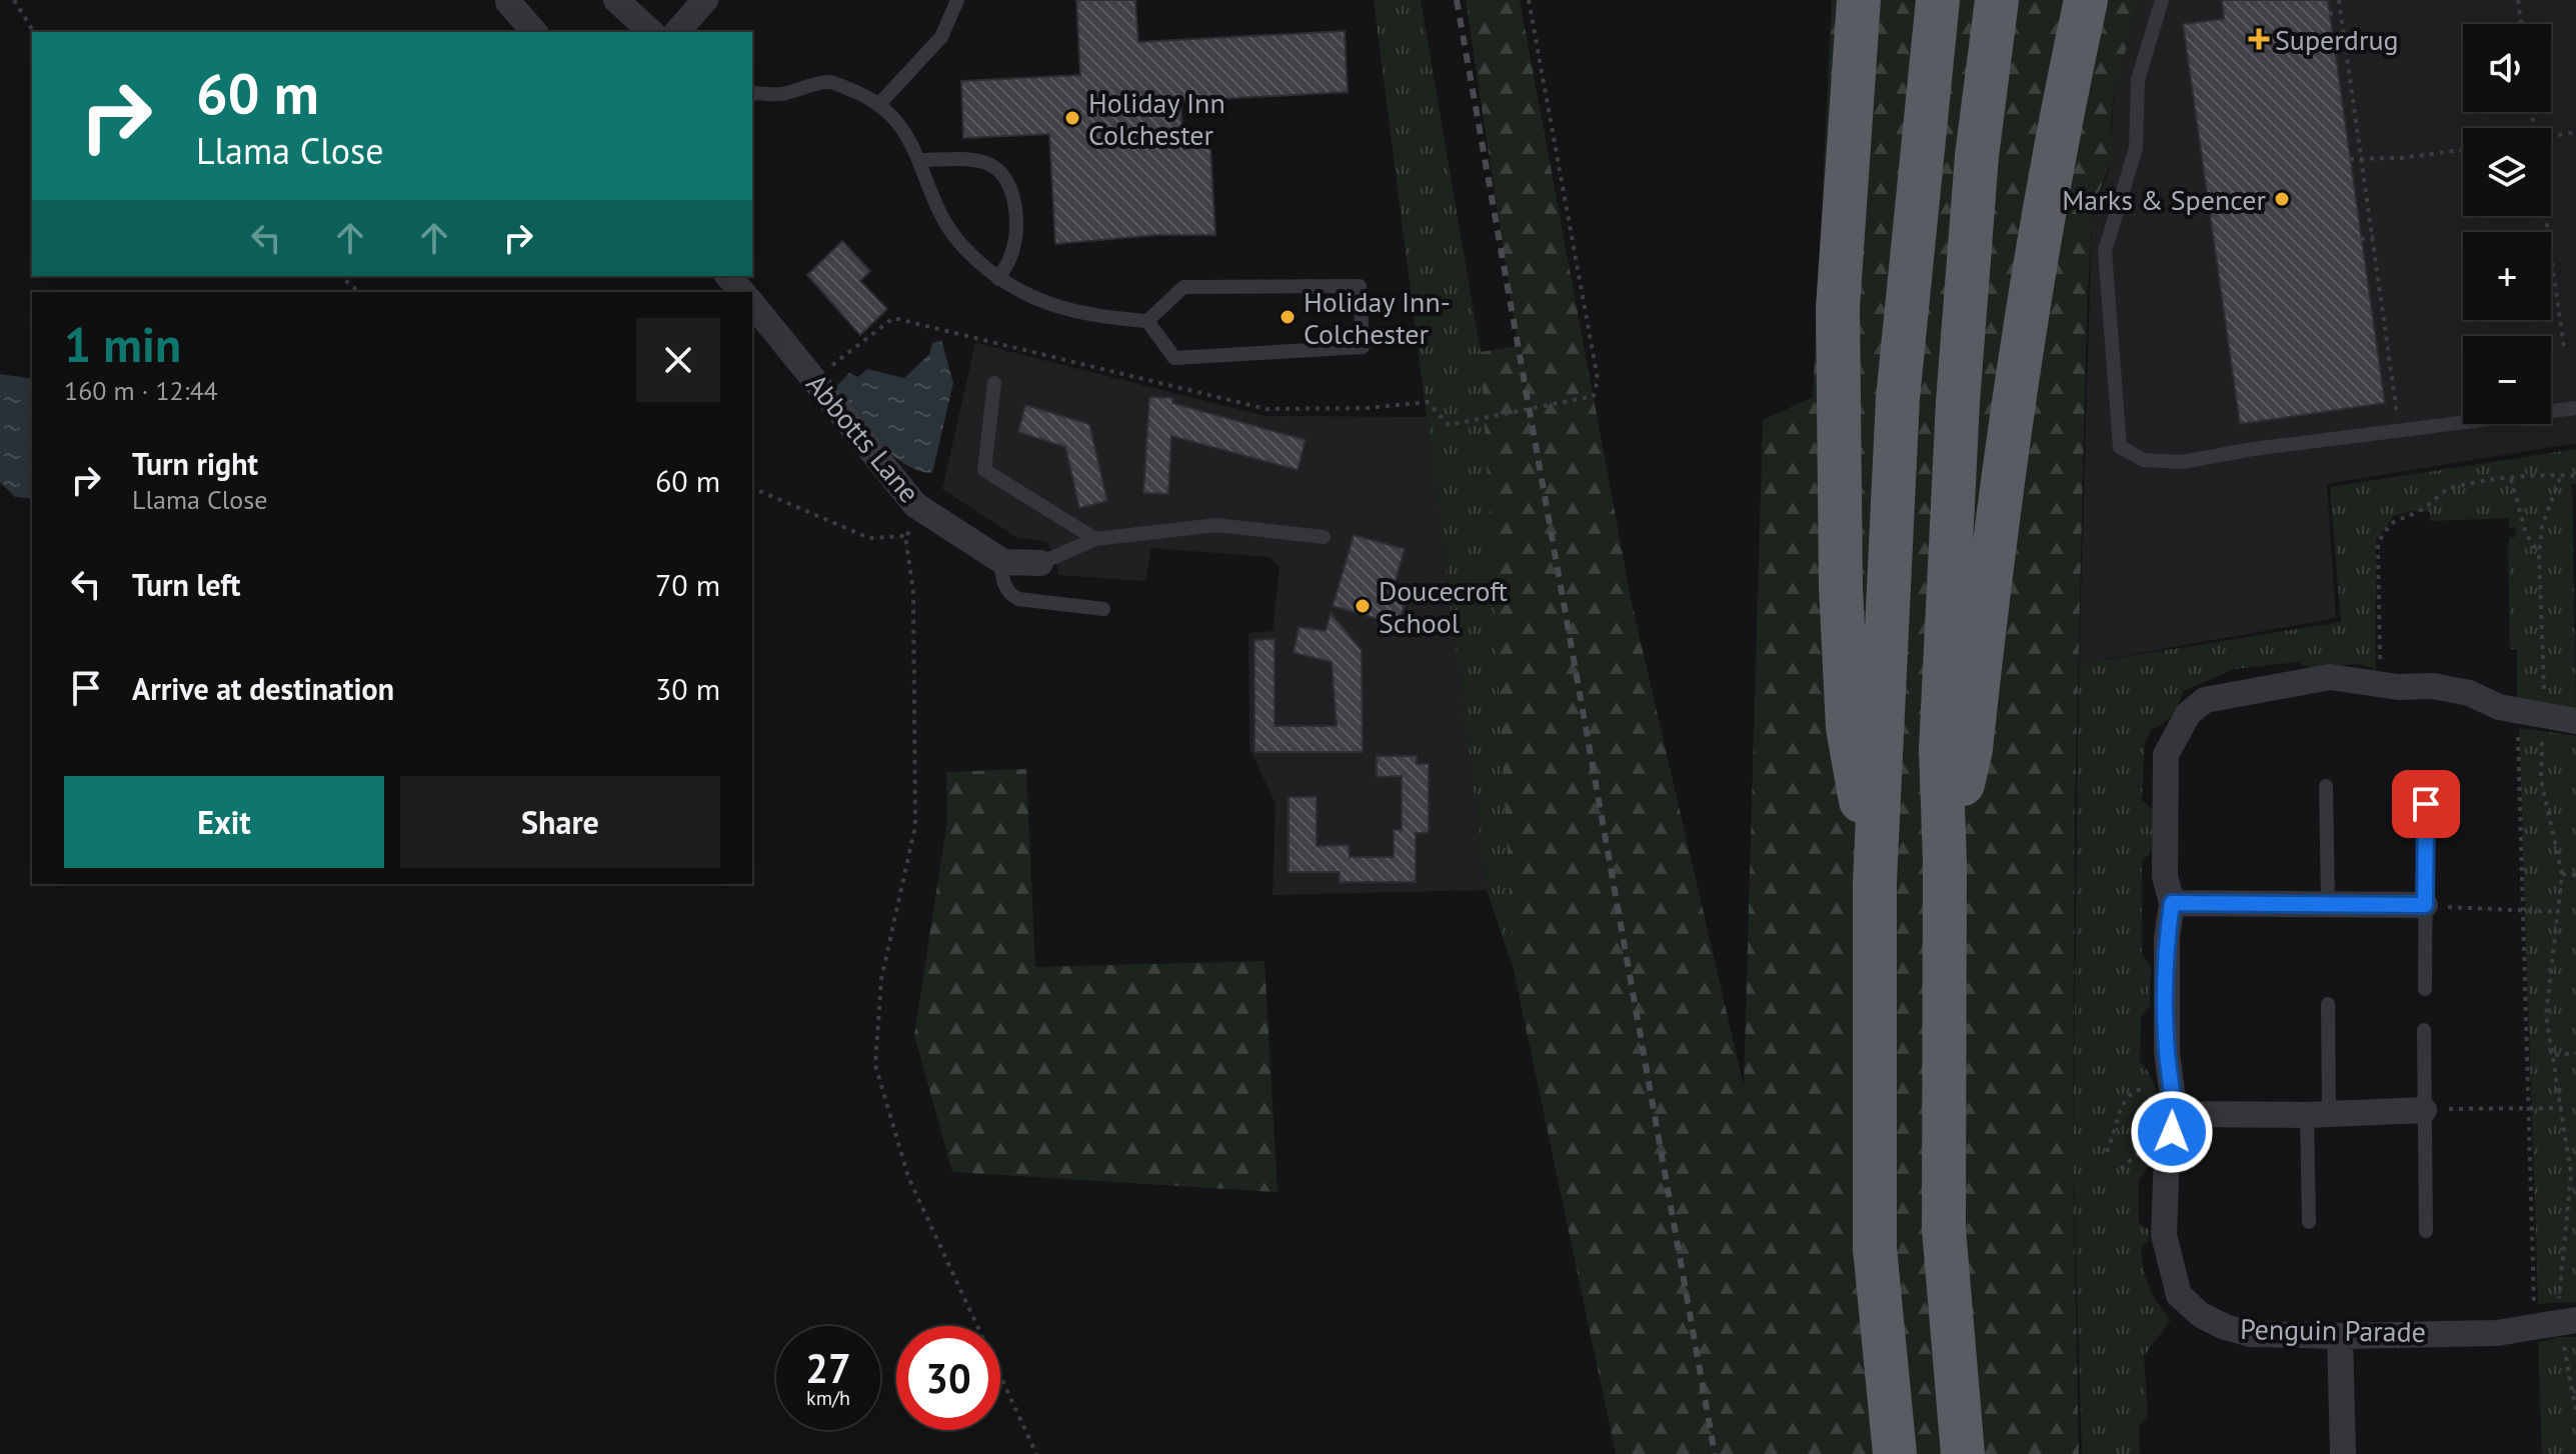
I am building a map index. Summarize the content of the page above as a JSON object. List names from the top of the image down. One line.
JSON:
{"streets":{"street":["Abbotts Lane","Penguin Parade"]},"places":{"health":["Superdrug"],"other":["Holiday Inn Colchester","Marks & Spencer","Holiday Inn- Colchester","Doucecroft School"]},"page":{"map_buttons":["+","−"],"turn":["60 m","Llama Close"],"heading":["1 min","160 m · 12:44"],"list":[{"name":"Turn right","note":"Llama Close","value":"60 m"},{"name":"Turn left","value":"70 m"},{"name":"Arrive at destination","value":"30 m"}],"buttons":["Exit","Share"],"speed":"27 km/h","limit":"30"}}
